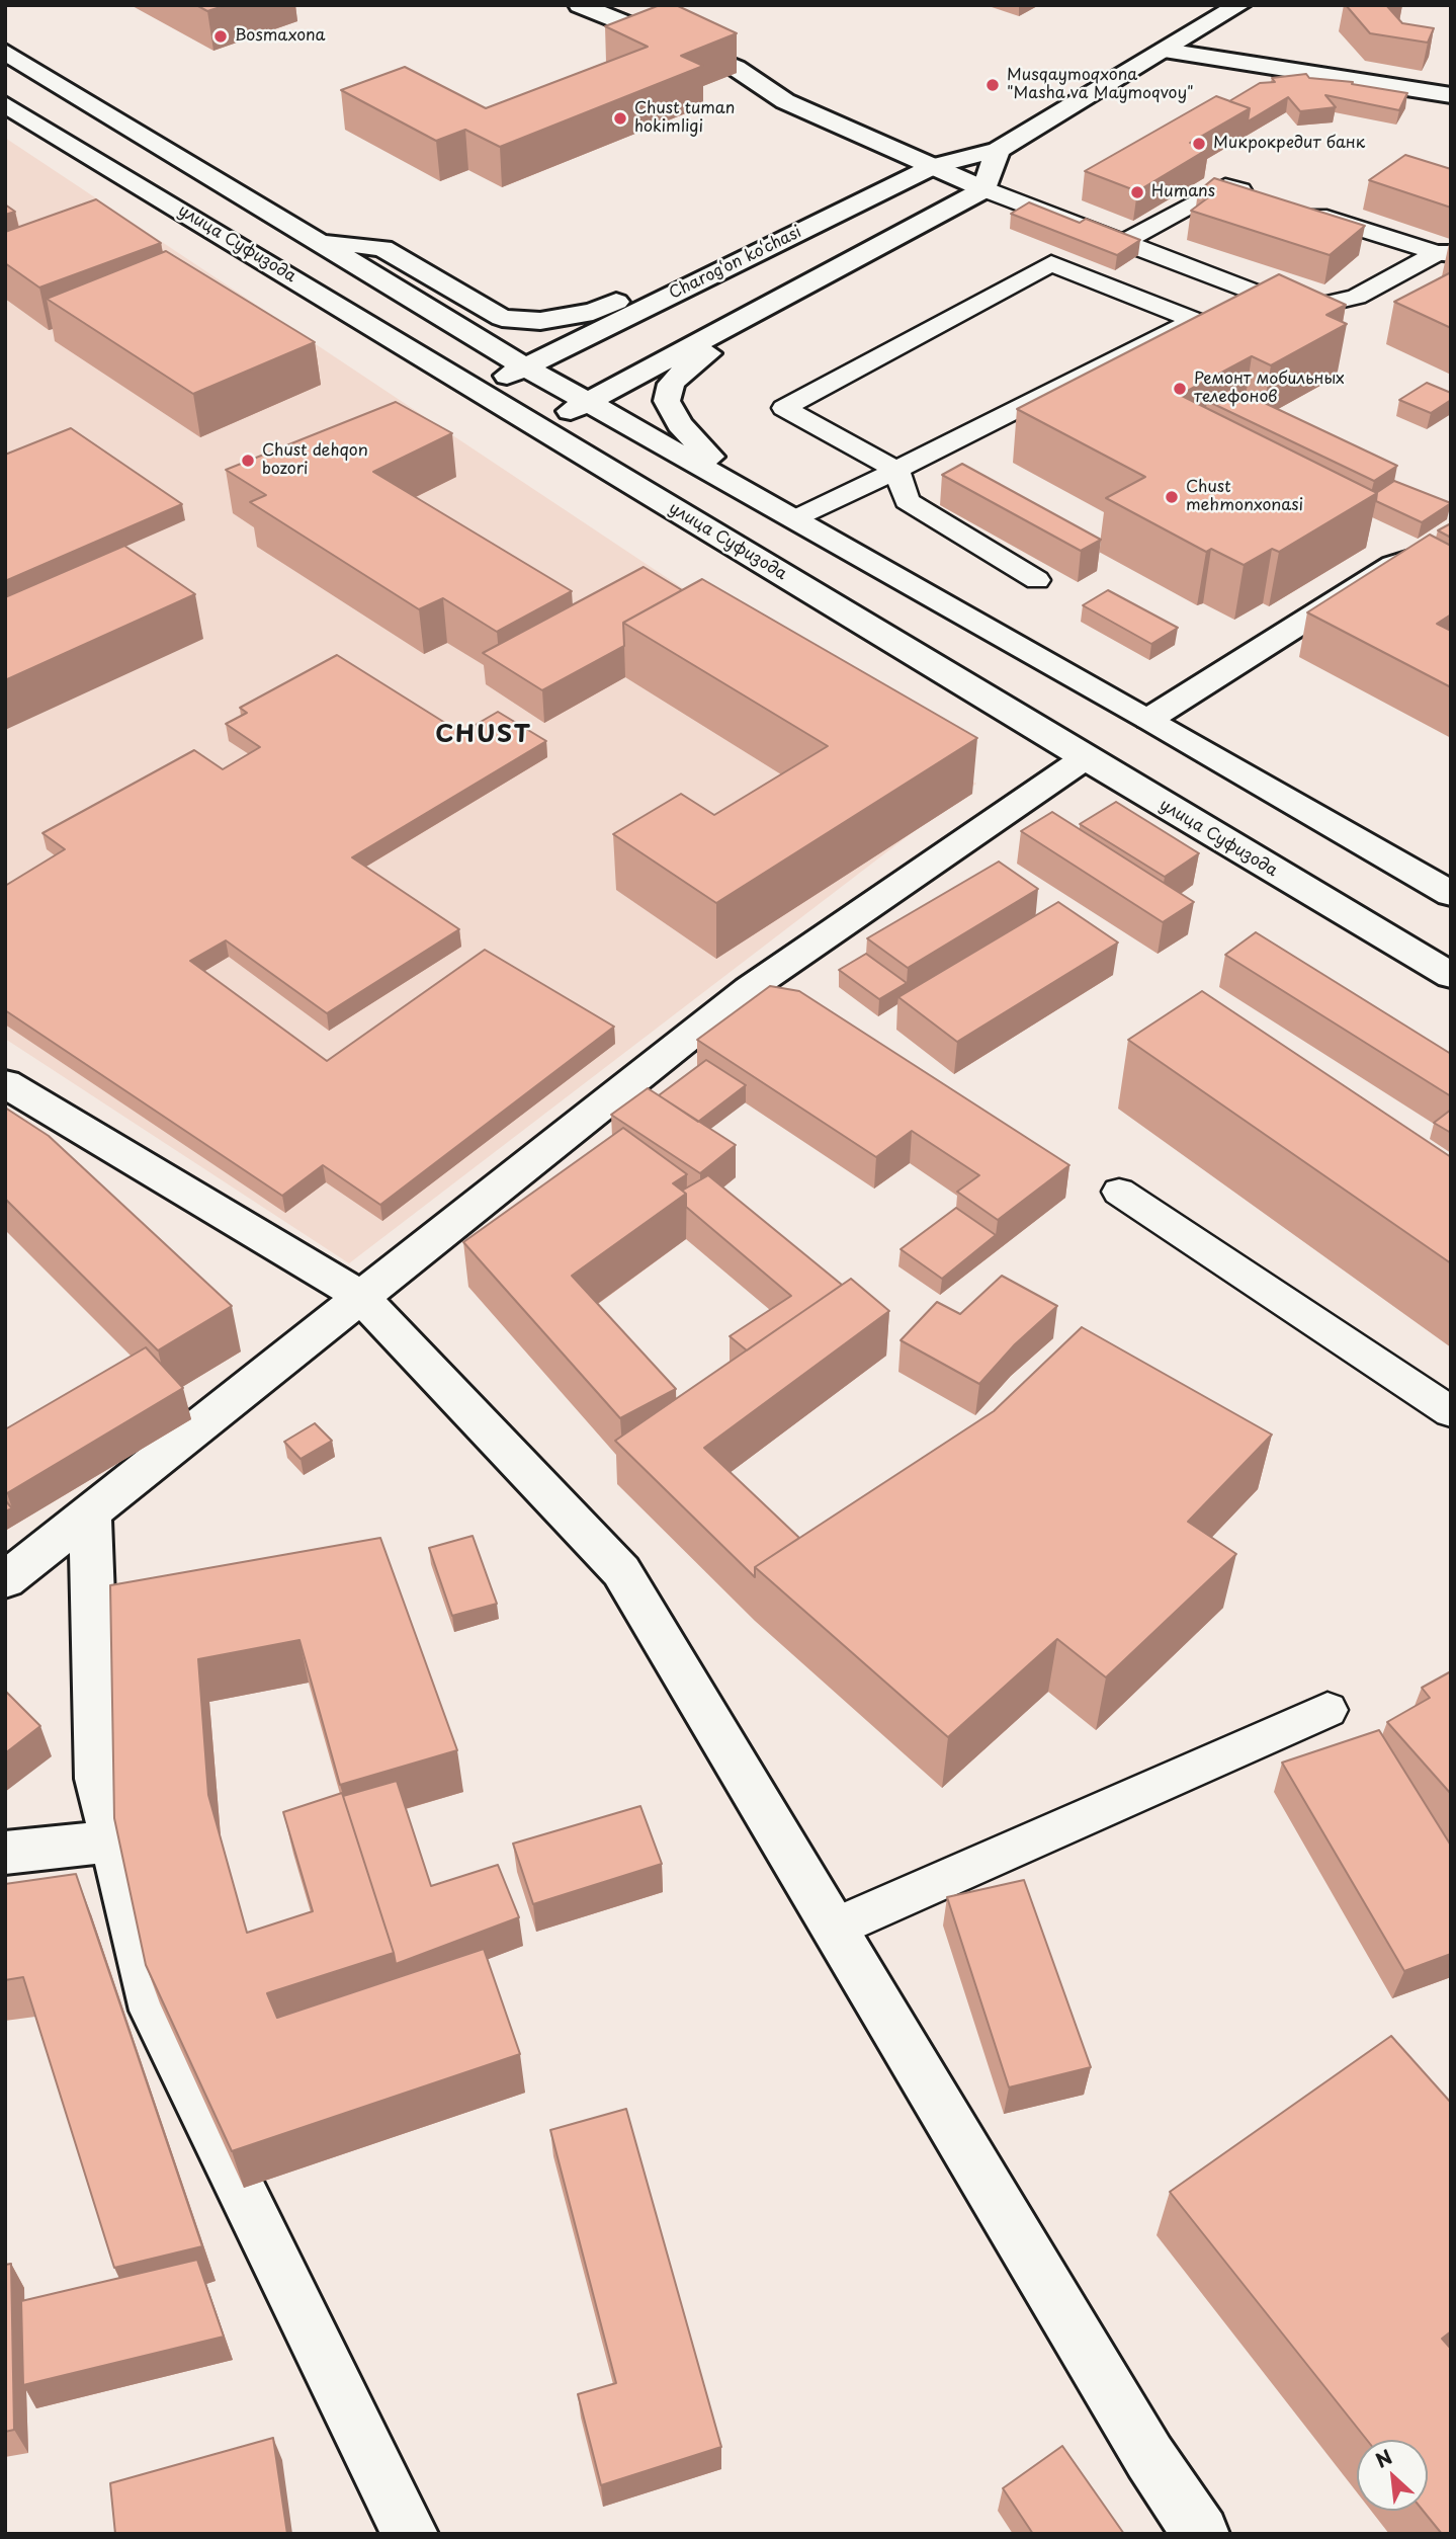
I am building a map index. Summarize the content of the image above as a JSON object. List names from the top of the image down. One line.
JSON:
{"streets":{"street":["улица Суфизода","Charog‘on ko‘chasi"]},"crossings":[["улица Суфизода","Charog‘on ko‘chasi"]],"districts":["CHUST"],"places":["Bosmaxona","Musqaymoqxona \"Masha va Maymoqvoy\"","Chust tuman hokimligi","Микрокредит банк","Humans","Ремонт мобильных телефонов","Chust dehqon bozori","Chust mehmonxonasi"],"north":"top left"}
